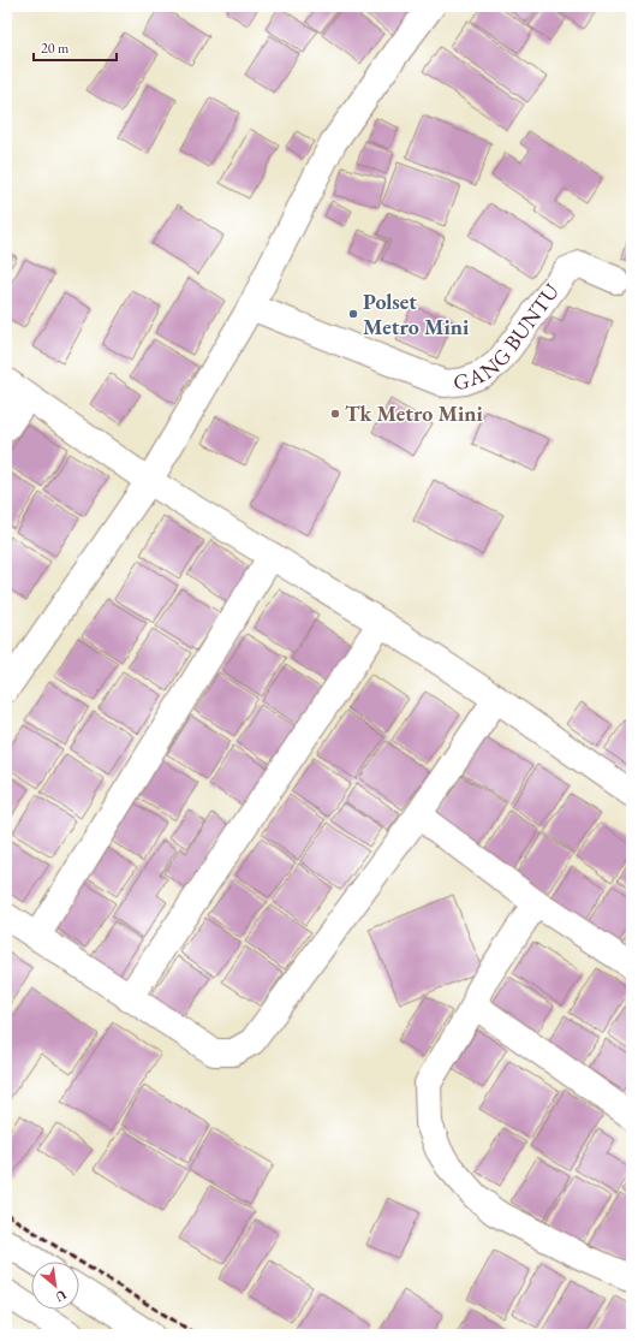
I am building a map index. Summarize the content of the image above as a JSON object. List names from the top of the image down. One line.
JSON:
{"streets":{"main road":["GANG BUNTU"]},"places":["Polset Metro Mini","Tk Metro Mini"],"scale_bar":"20 m","north":"bottom right"}
